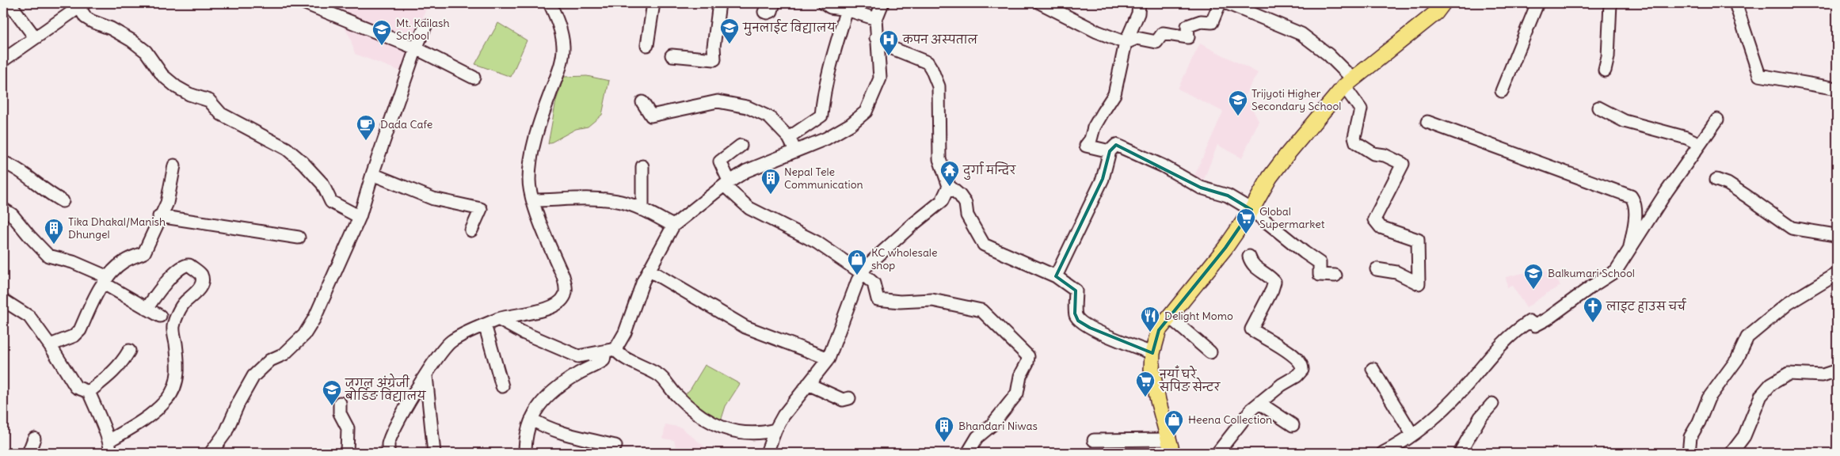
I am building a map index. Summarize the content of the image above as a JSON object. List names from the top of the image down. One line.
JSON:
{"places":{"school or university":["मुनलाईट विद्यालय","Mt. Kailash School","Trijyoti Higher Secondary School","Balkumari School","जुगल अंग्रेजी बोर्डिङ विद्यालय"],"hospital":["कपन अस्पताल"],"cafe":["Dada Cafe"],"temple":["दुर्गा मन्दिर"],"building":["Nepal Tele Communication","Tika Dhakal/Manish Dhungel","Bhandari Niwas"],"supermarket":["Global Supermarket","नयाँ घरे सपिङ सेन्टर"],"shop":["KC wholesale shop","Heena Collection"],"church":["लाइट हाउस चर्च"],"restaurant":["Delight Momo"]}}
